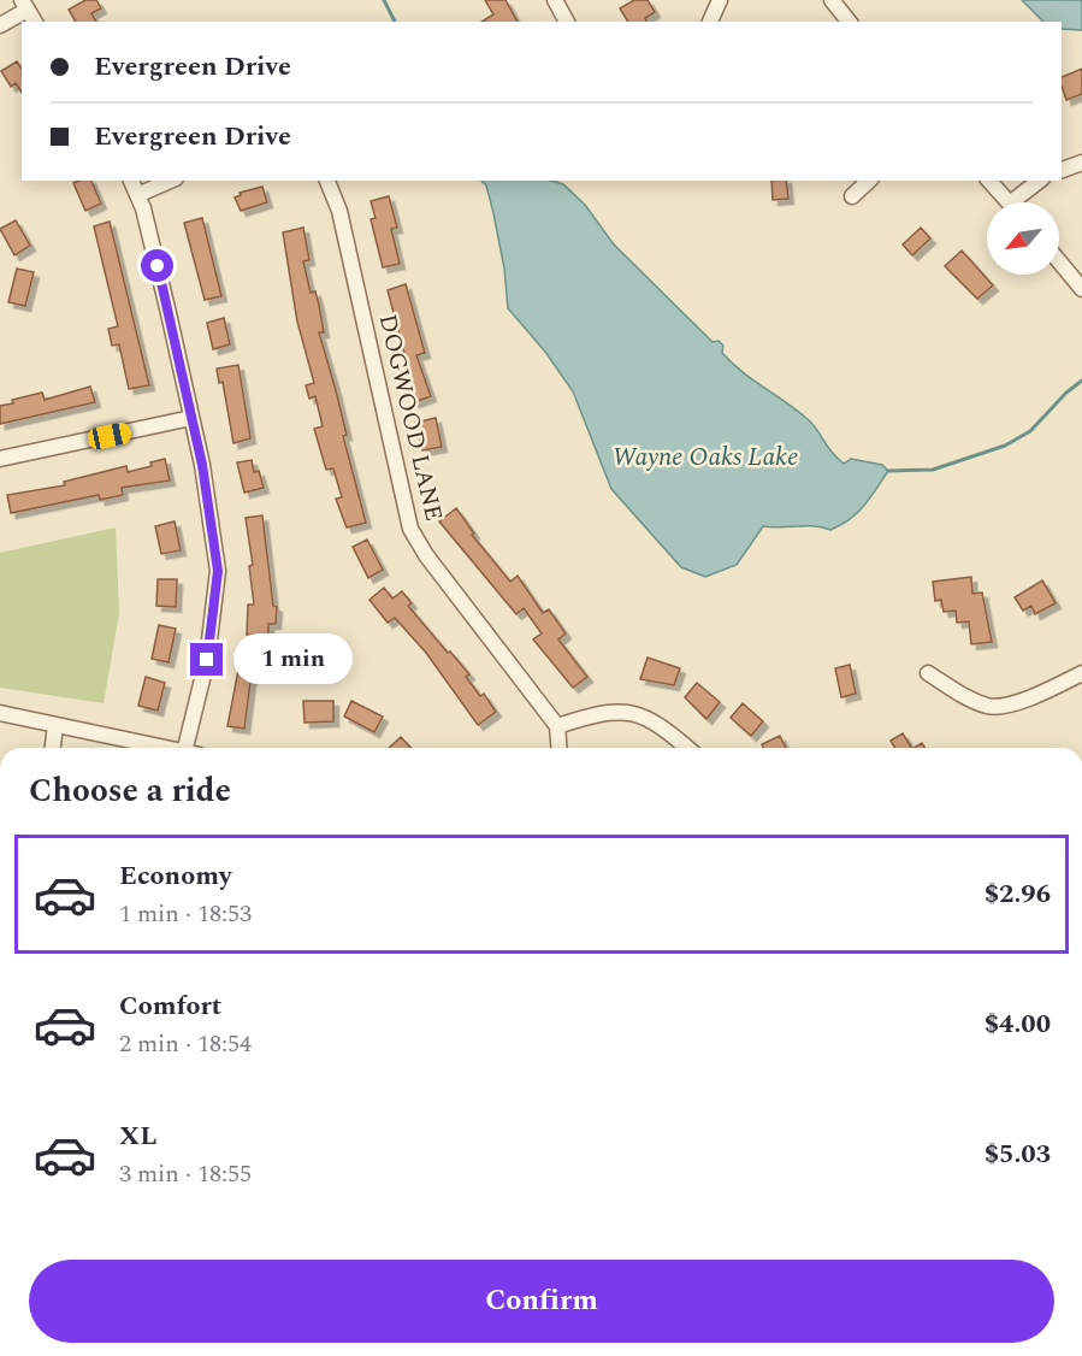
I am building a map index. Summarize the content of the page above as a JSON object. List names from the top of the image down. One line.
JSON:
{"streets":{"street":["DOGWOOD LANE"]},"water":["Wayne Oaks Lake"],"north":"bottom left","page":{"banner":["Evergreen Drive","Evergreen Drive"],"bubble":"1 min","heading":"Choose a ride","list":[{"name":"Economy","note":"1 min · 18:53","value":"$2.96"},{"name":"Comfort","note":"2 min · 18:54","value":"$4.00"},{"name":"XL","note":"3 min · 18:55","value":"$5.03"}],"buttons":"Confirm"}}
